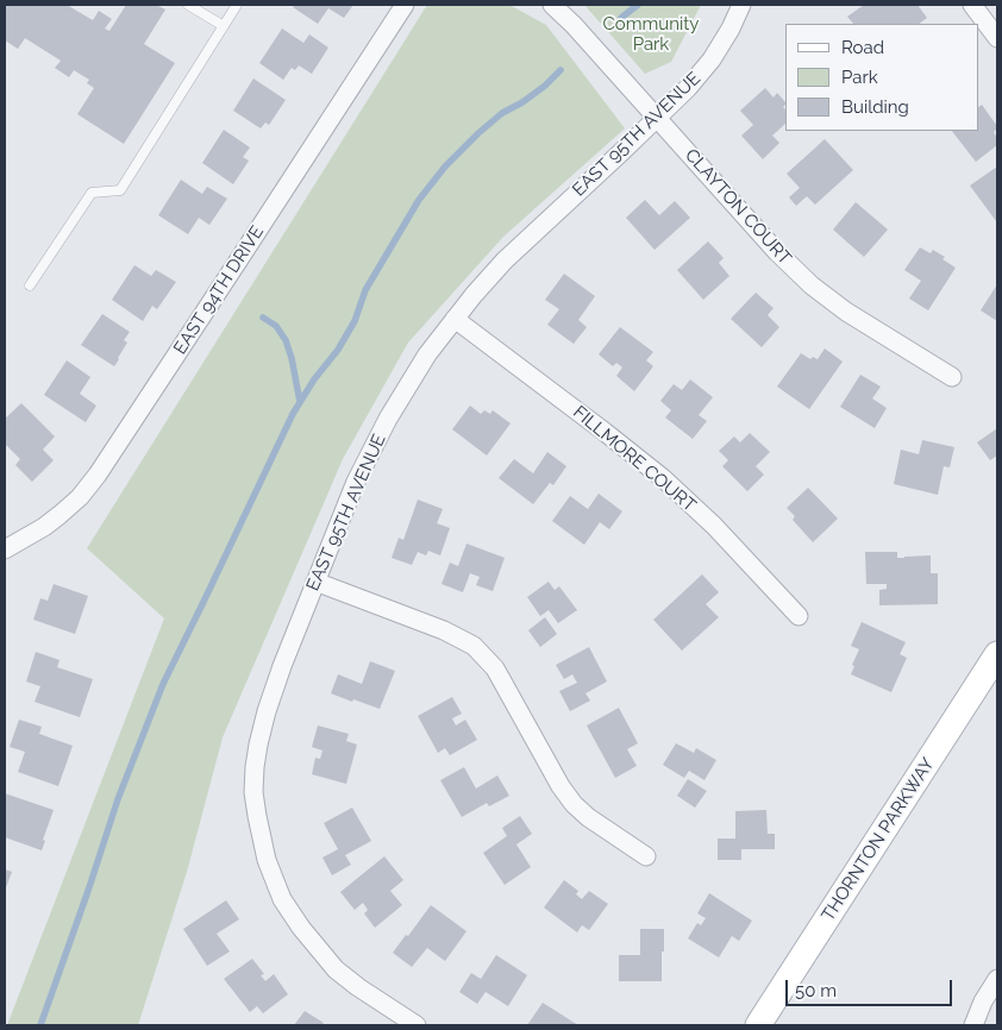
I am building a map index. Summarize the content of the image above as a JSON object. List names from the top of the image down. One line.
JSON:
{"streets":{"main road":["THORNTON PARKWAY"],"street":["EAST 95TH AVENUE","CLAYTON COURT","EAST 94TH DRIVE","FILLMORE COURT"]},"crossings":[["EAST 95TH AVENUE","CLAYTON COURT"],["EAST 95TH AVENUE","FILLMORE COURT"]],"parks":["Community Park"],"legend":["Road","Park","Building"],"scale_bar":"50 m"}
